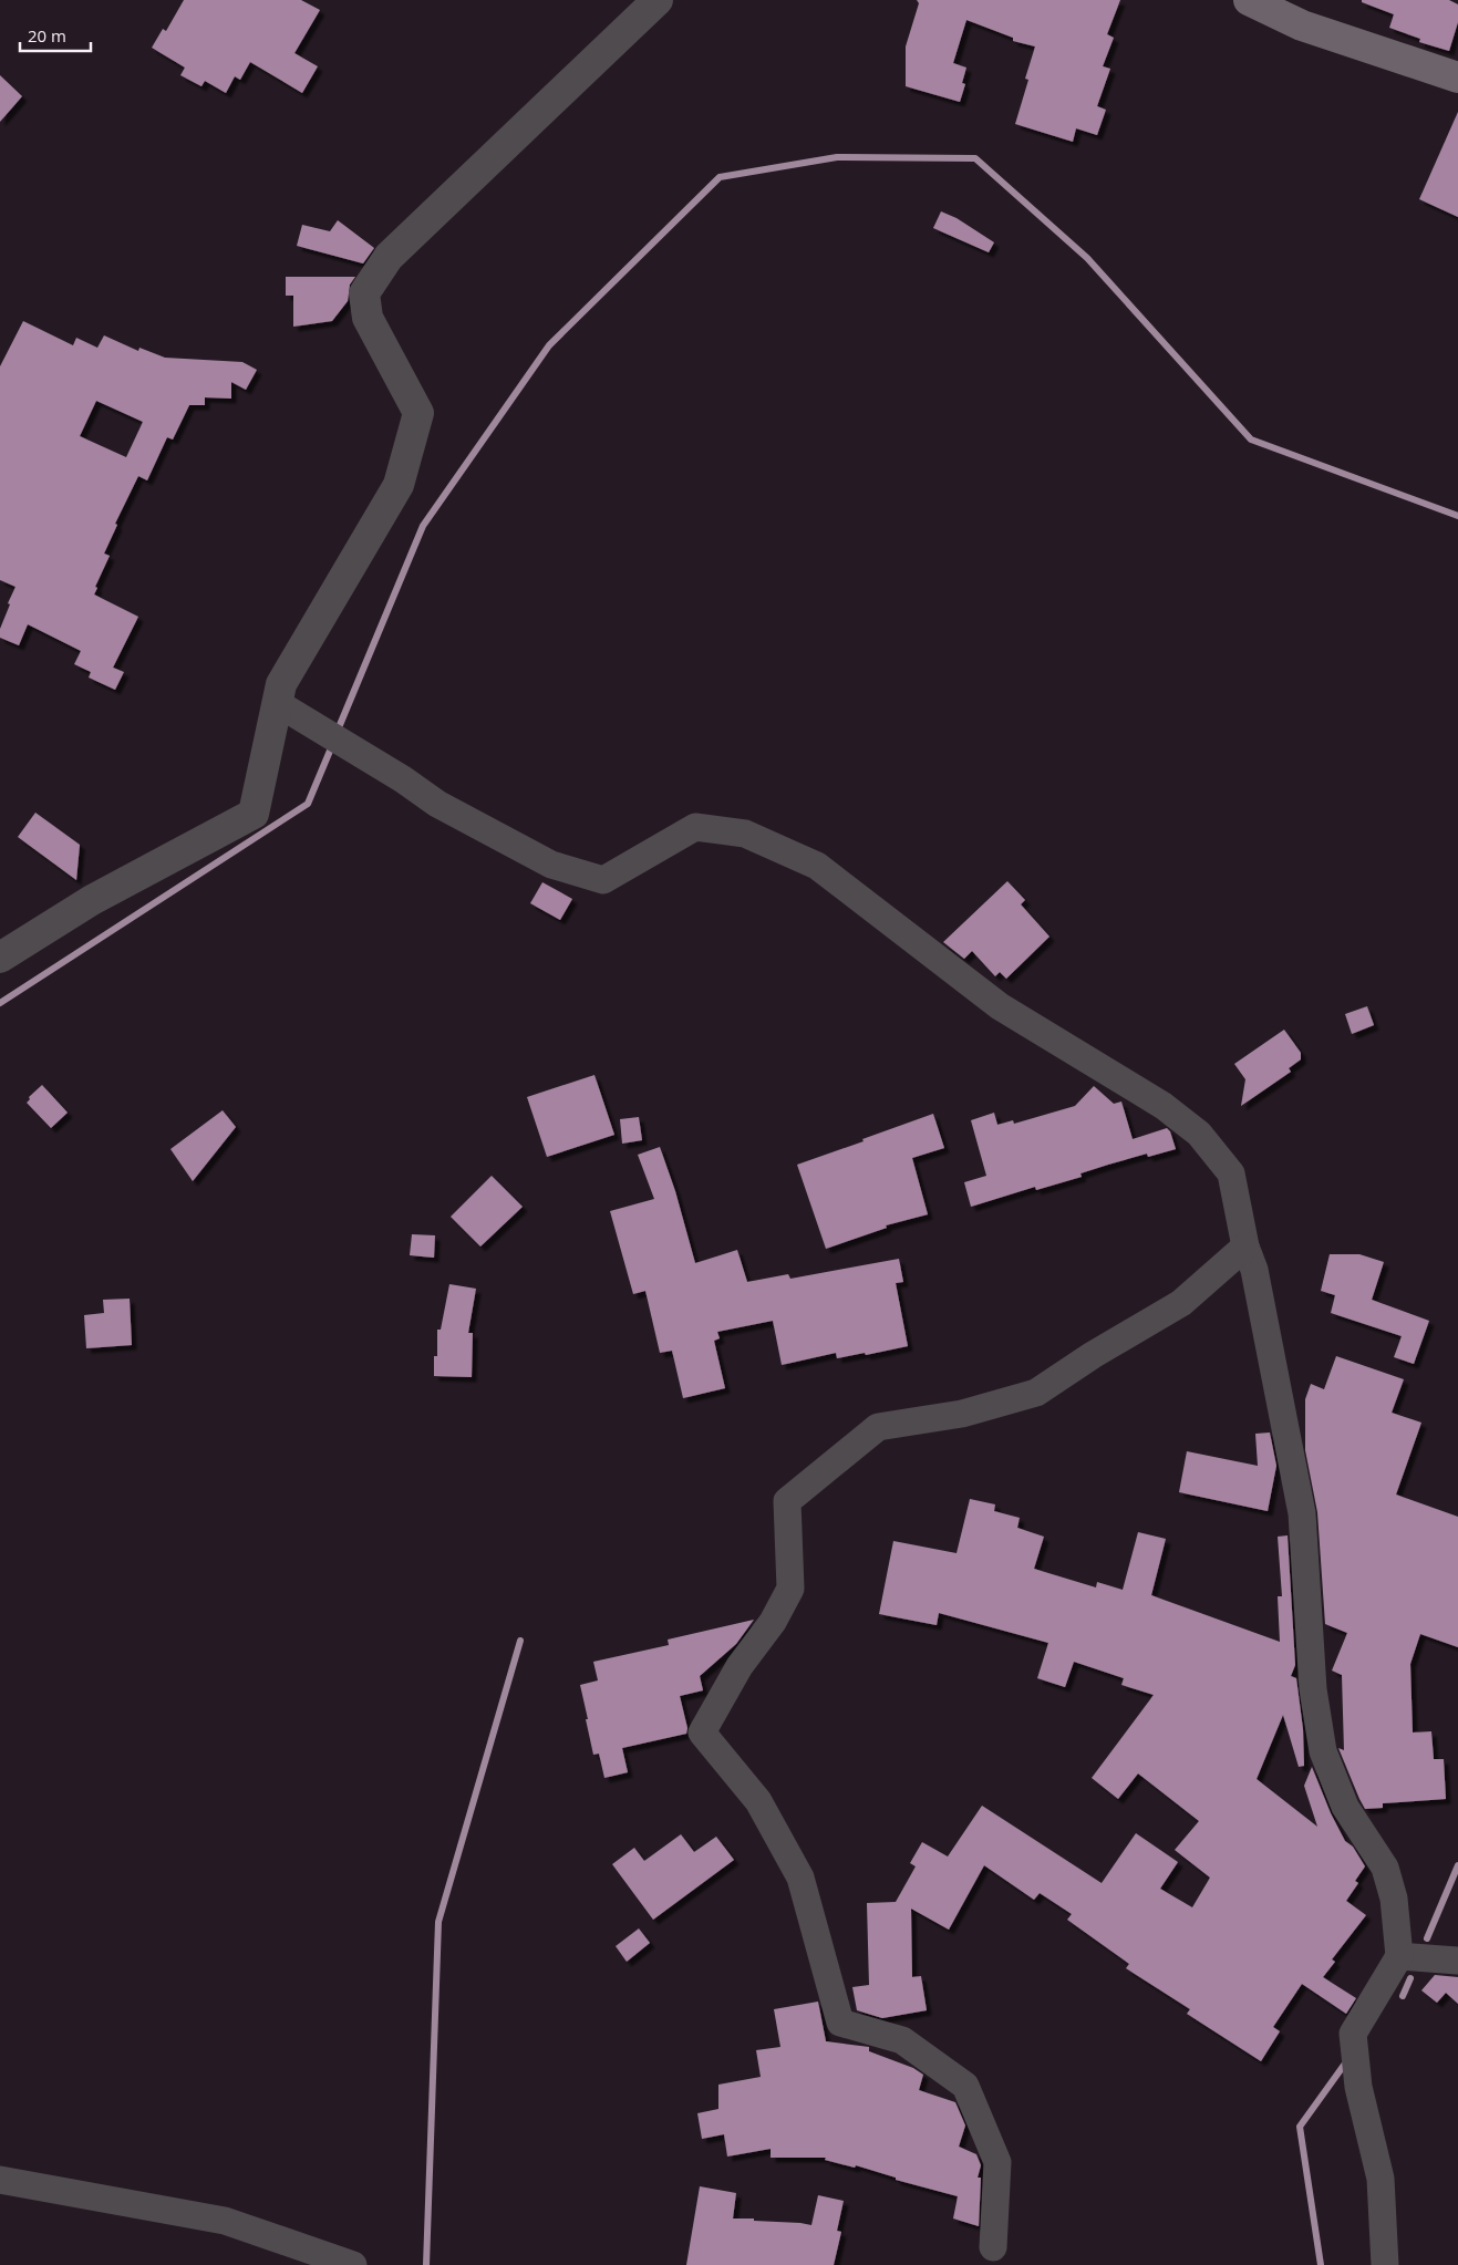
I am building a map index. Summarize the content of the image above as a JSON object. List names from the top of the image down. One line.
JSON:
{"scale_bar":"20 m"}
